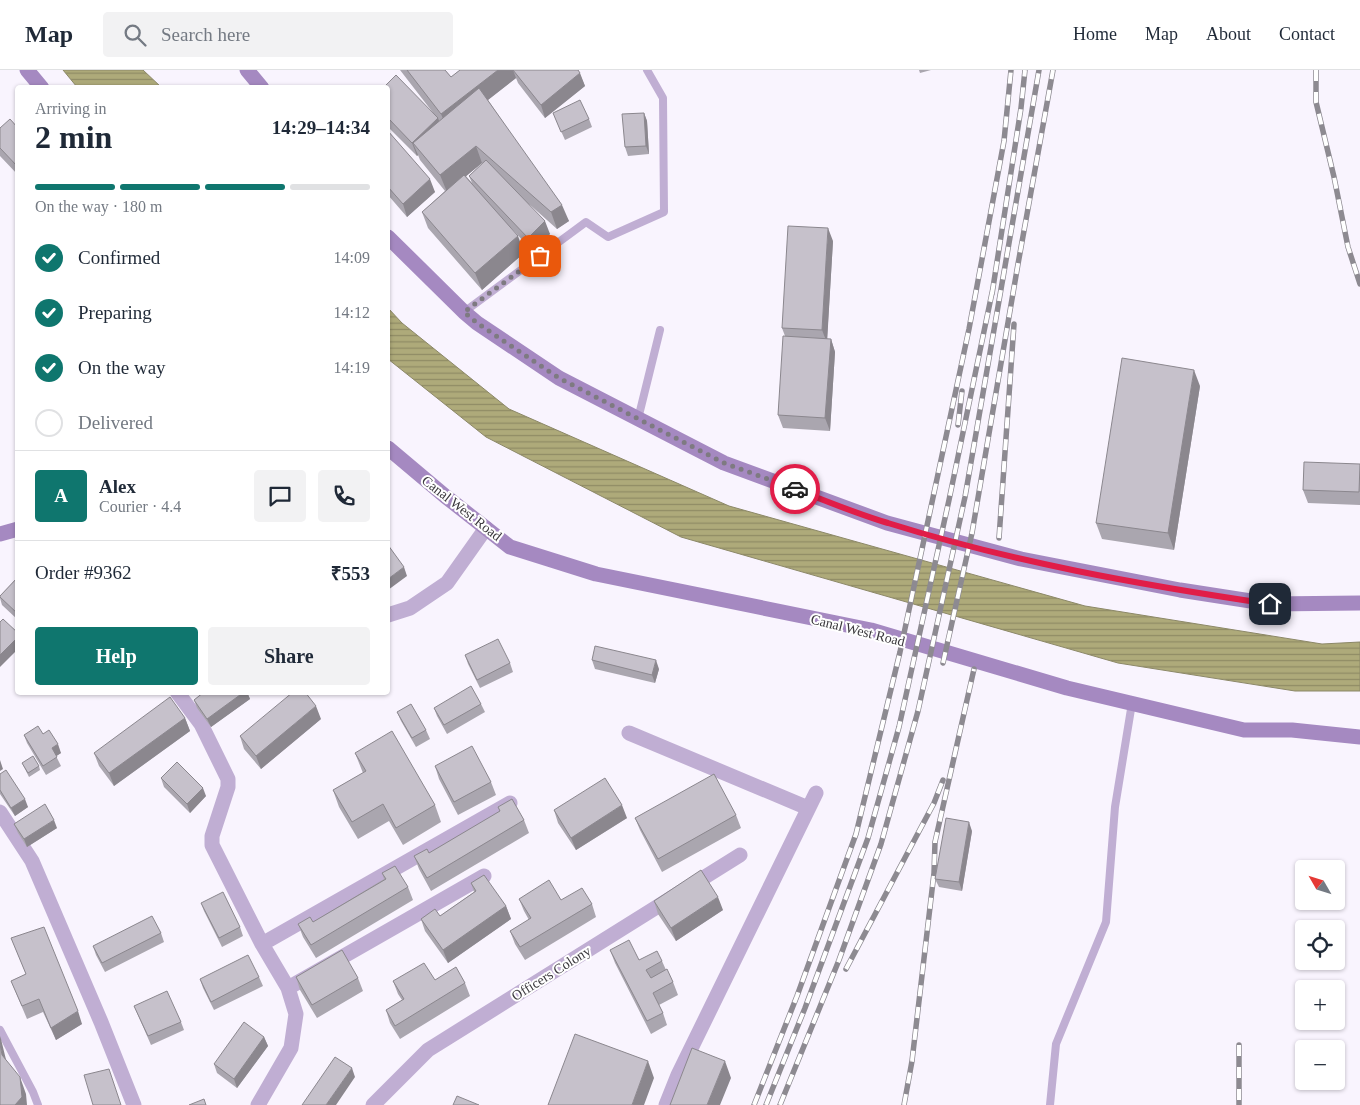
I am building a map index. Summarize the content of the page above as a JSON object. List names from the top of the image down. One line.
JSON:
{"streets":{"main road":["Canal West Road"],"street":["Officers Colony"]},"north":"top left","page":{"header":"Map","search":"Search here","nav":["Home","Map","About","Contact"],"heading":["2 min","Arriving in","14:29–14:34"],"panel":["Alex","Courier · 4.4","Order #9362","₹553"],"bar":"On the way · 180 m","list":[["Confirmed","14:09"],["Preparing","14:12"],["On the way","14:19"],"Delivered"],"round":"A","buttons":["Help","Share"],"map_buttons":["+","−"]}}
